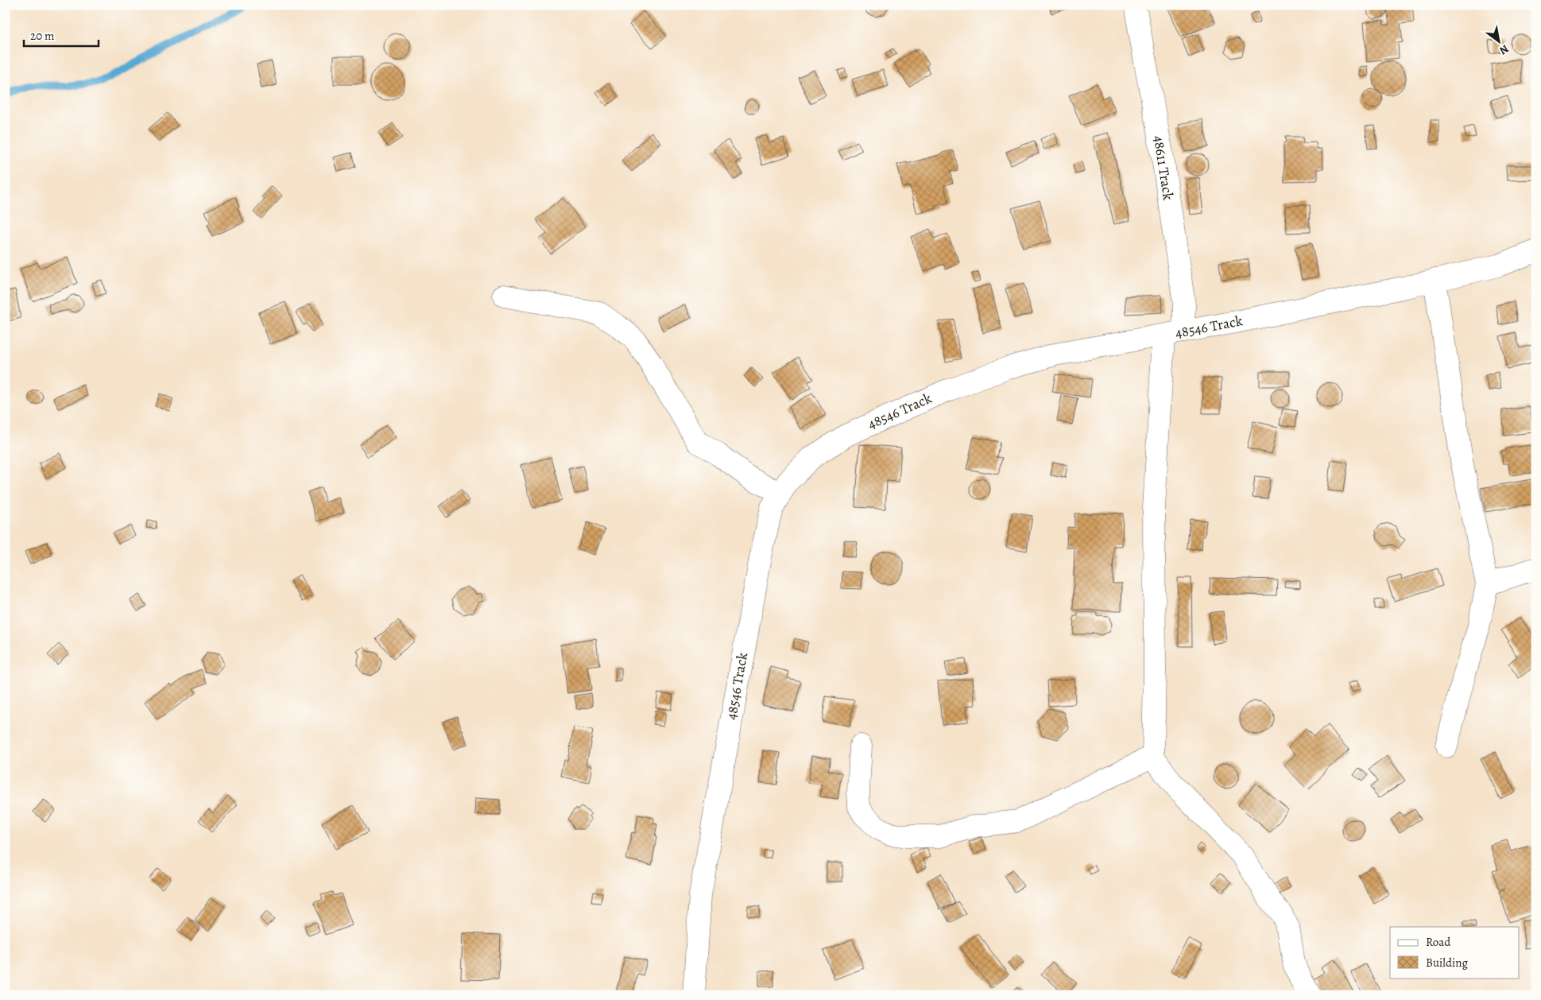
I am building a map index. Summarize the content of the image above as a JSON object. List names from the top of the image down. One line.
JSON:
{"streets":{"street":["48611 Track","48546 Track"]},"crossings":[["48611 Track","48546 Track"]],"legend":["Road","Building"],"scale_bar":"20 m","north":"bottom right"}
